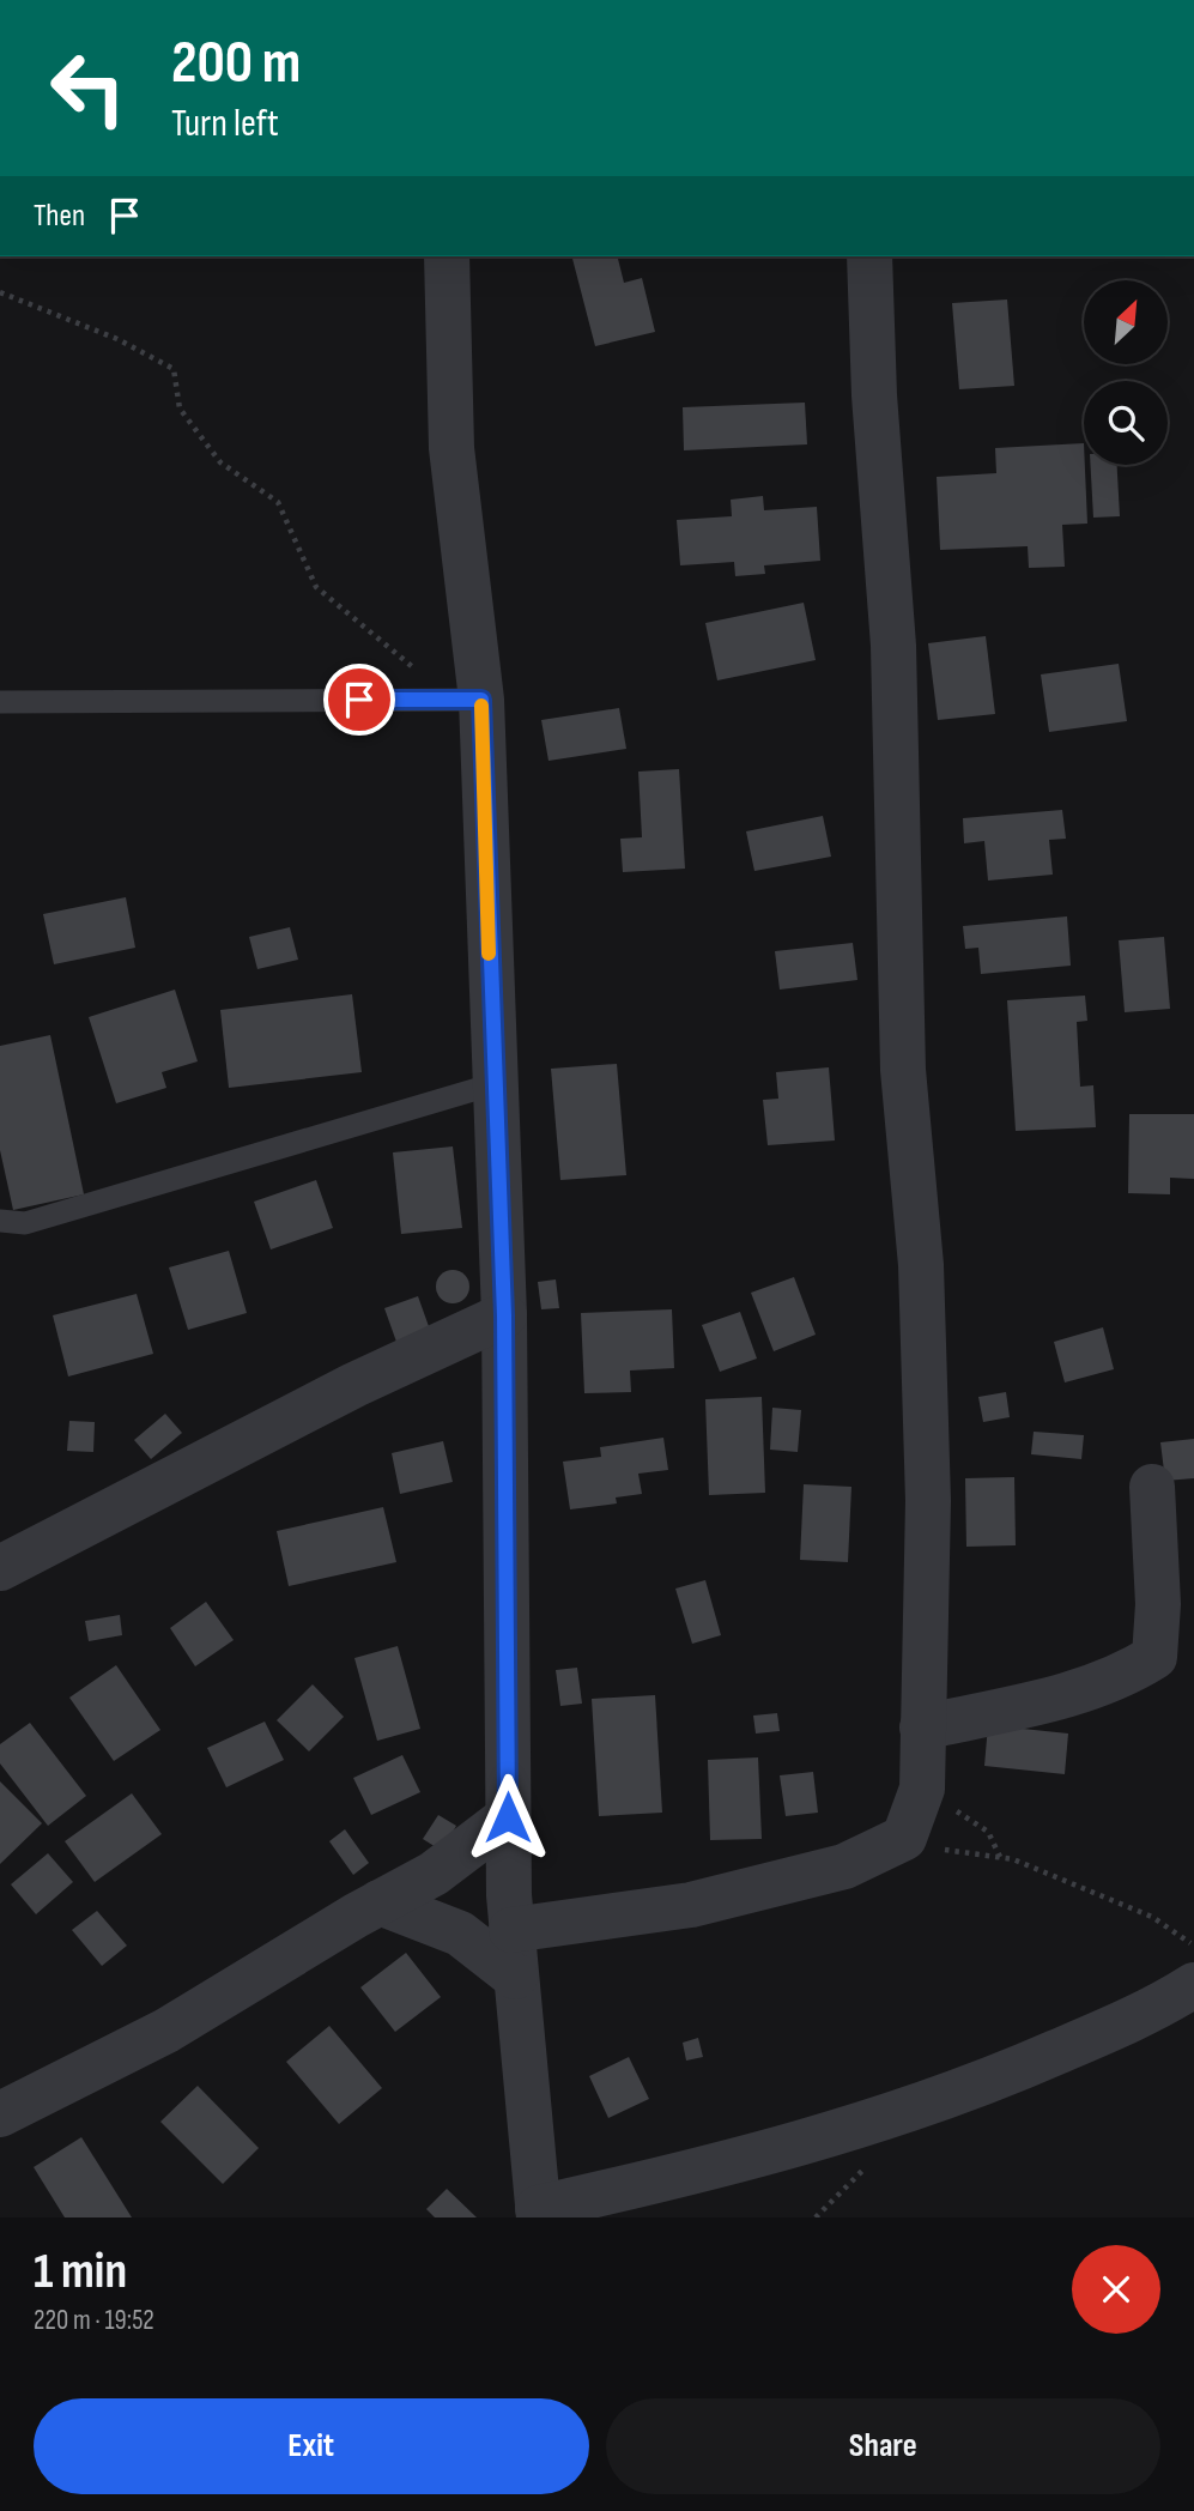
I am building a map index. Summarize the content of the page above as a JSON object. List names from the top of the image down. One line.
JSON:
{"north":"top right","page":{"turn":["200 m","Turn left"],"then":"Then","heading":["1 min","220 m · 19:52"],"buttons":["Exit","Share"]}}
